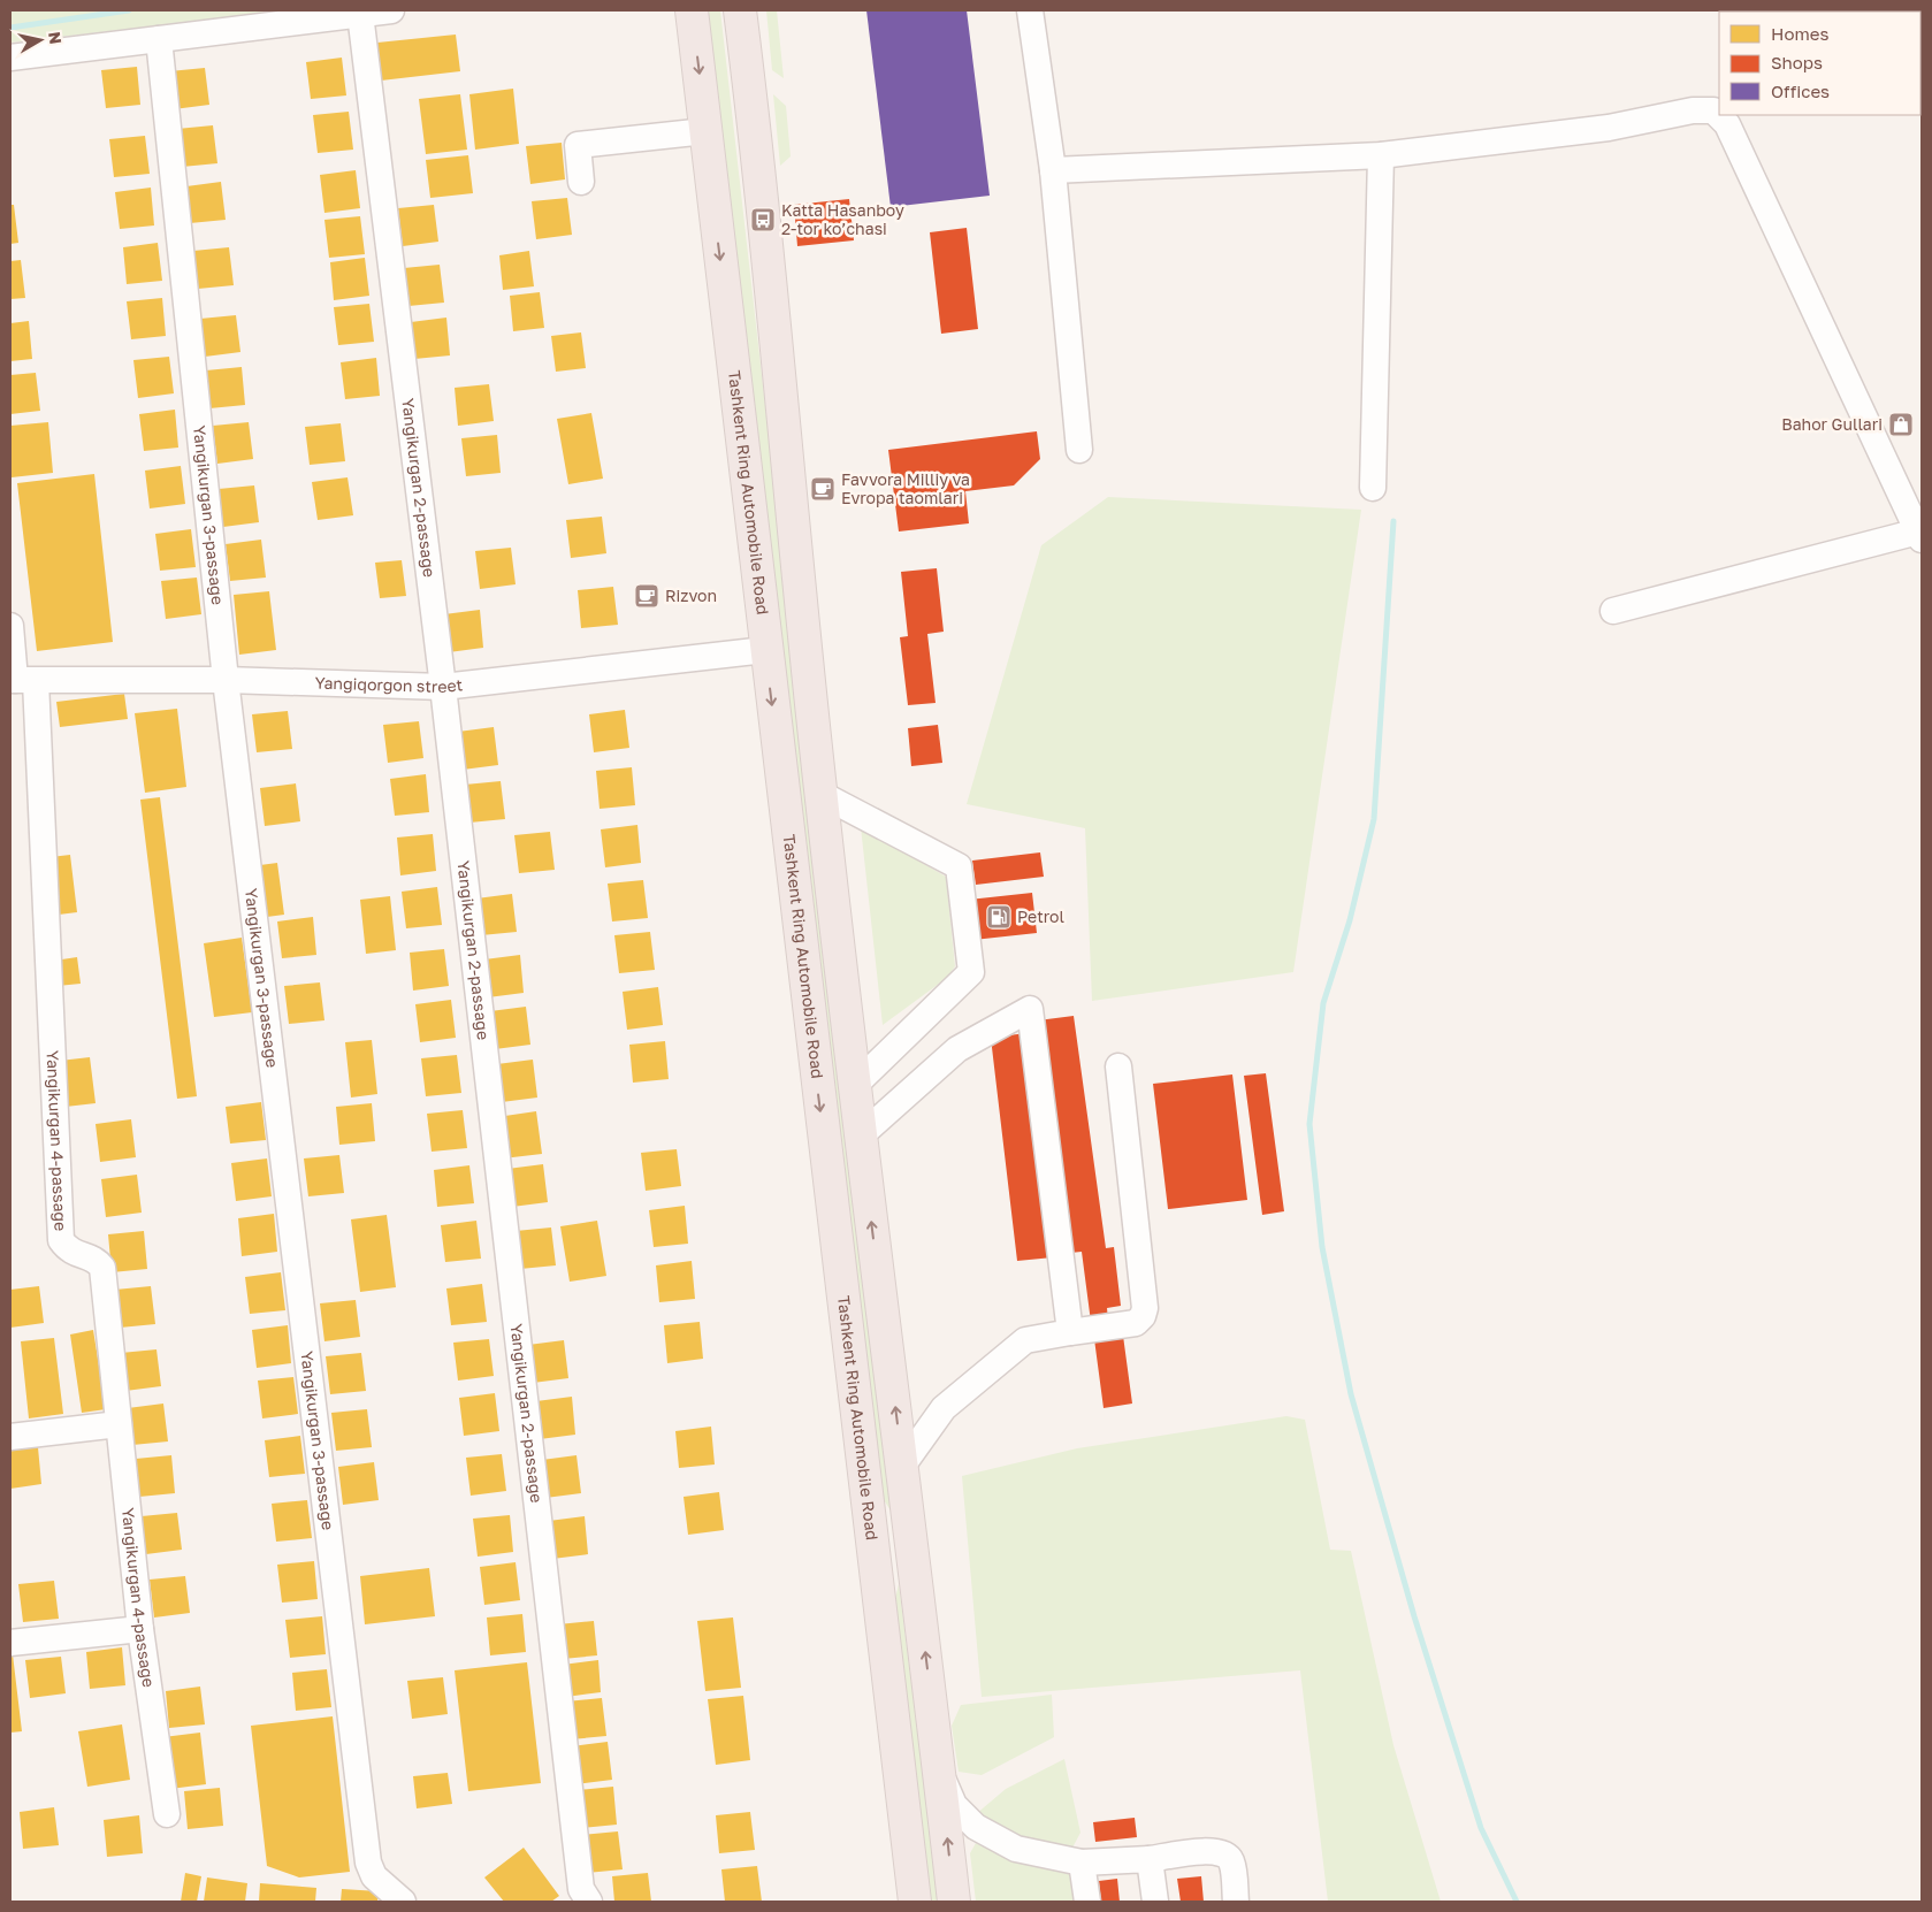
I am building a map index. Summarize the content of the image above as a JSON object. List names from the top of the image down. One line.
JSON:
{"streets":{"highway":["Tashkent Ring Automobile Road"],"street":["Yangikurgan 2-passage","Yangikurgan 3-passage","Yangiqorgon street","Yangikurgan 4-passage"]},"crossings":[["Yangikurgan 2-passage","Yangiqorgon street"],["Tashkent Ring Automobile Road","Yangiqorgon street"],["Yangikurgan 3-passage","Yangiqorgon street"],["Yangiqorgon street","Yangikurgan 4-passage"]],"places":{"bus stop":["Katta Hasanboy 2-tor ko’chasi"],"shop":["Bahor Gullari"],"cafe":["Favvora Milliy va Evropa taomlari","Rizvon"],"fuel station":["Petrol"]},"legend":["Homes","Shops","Offices"],"north":"right"}
